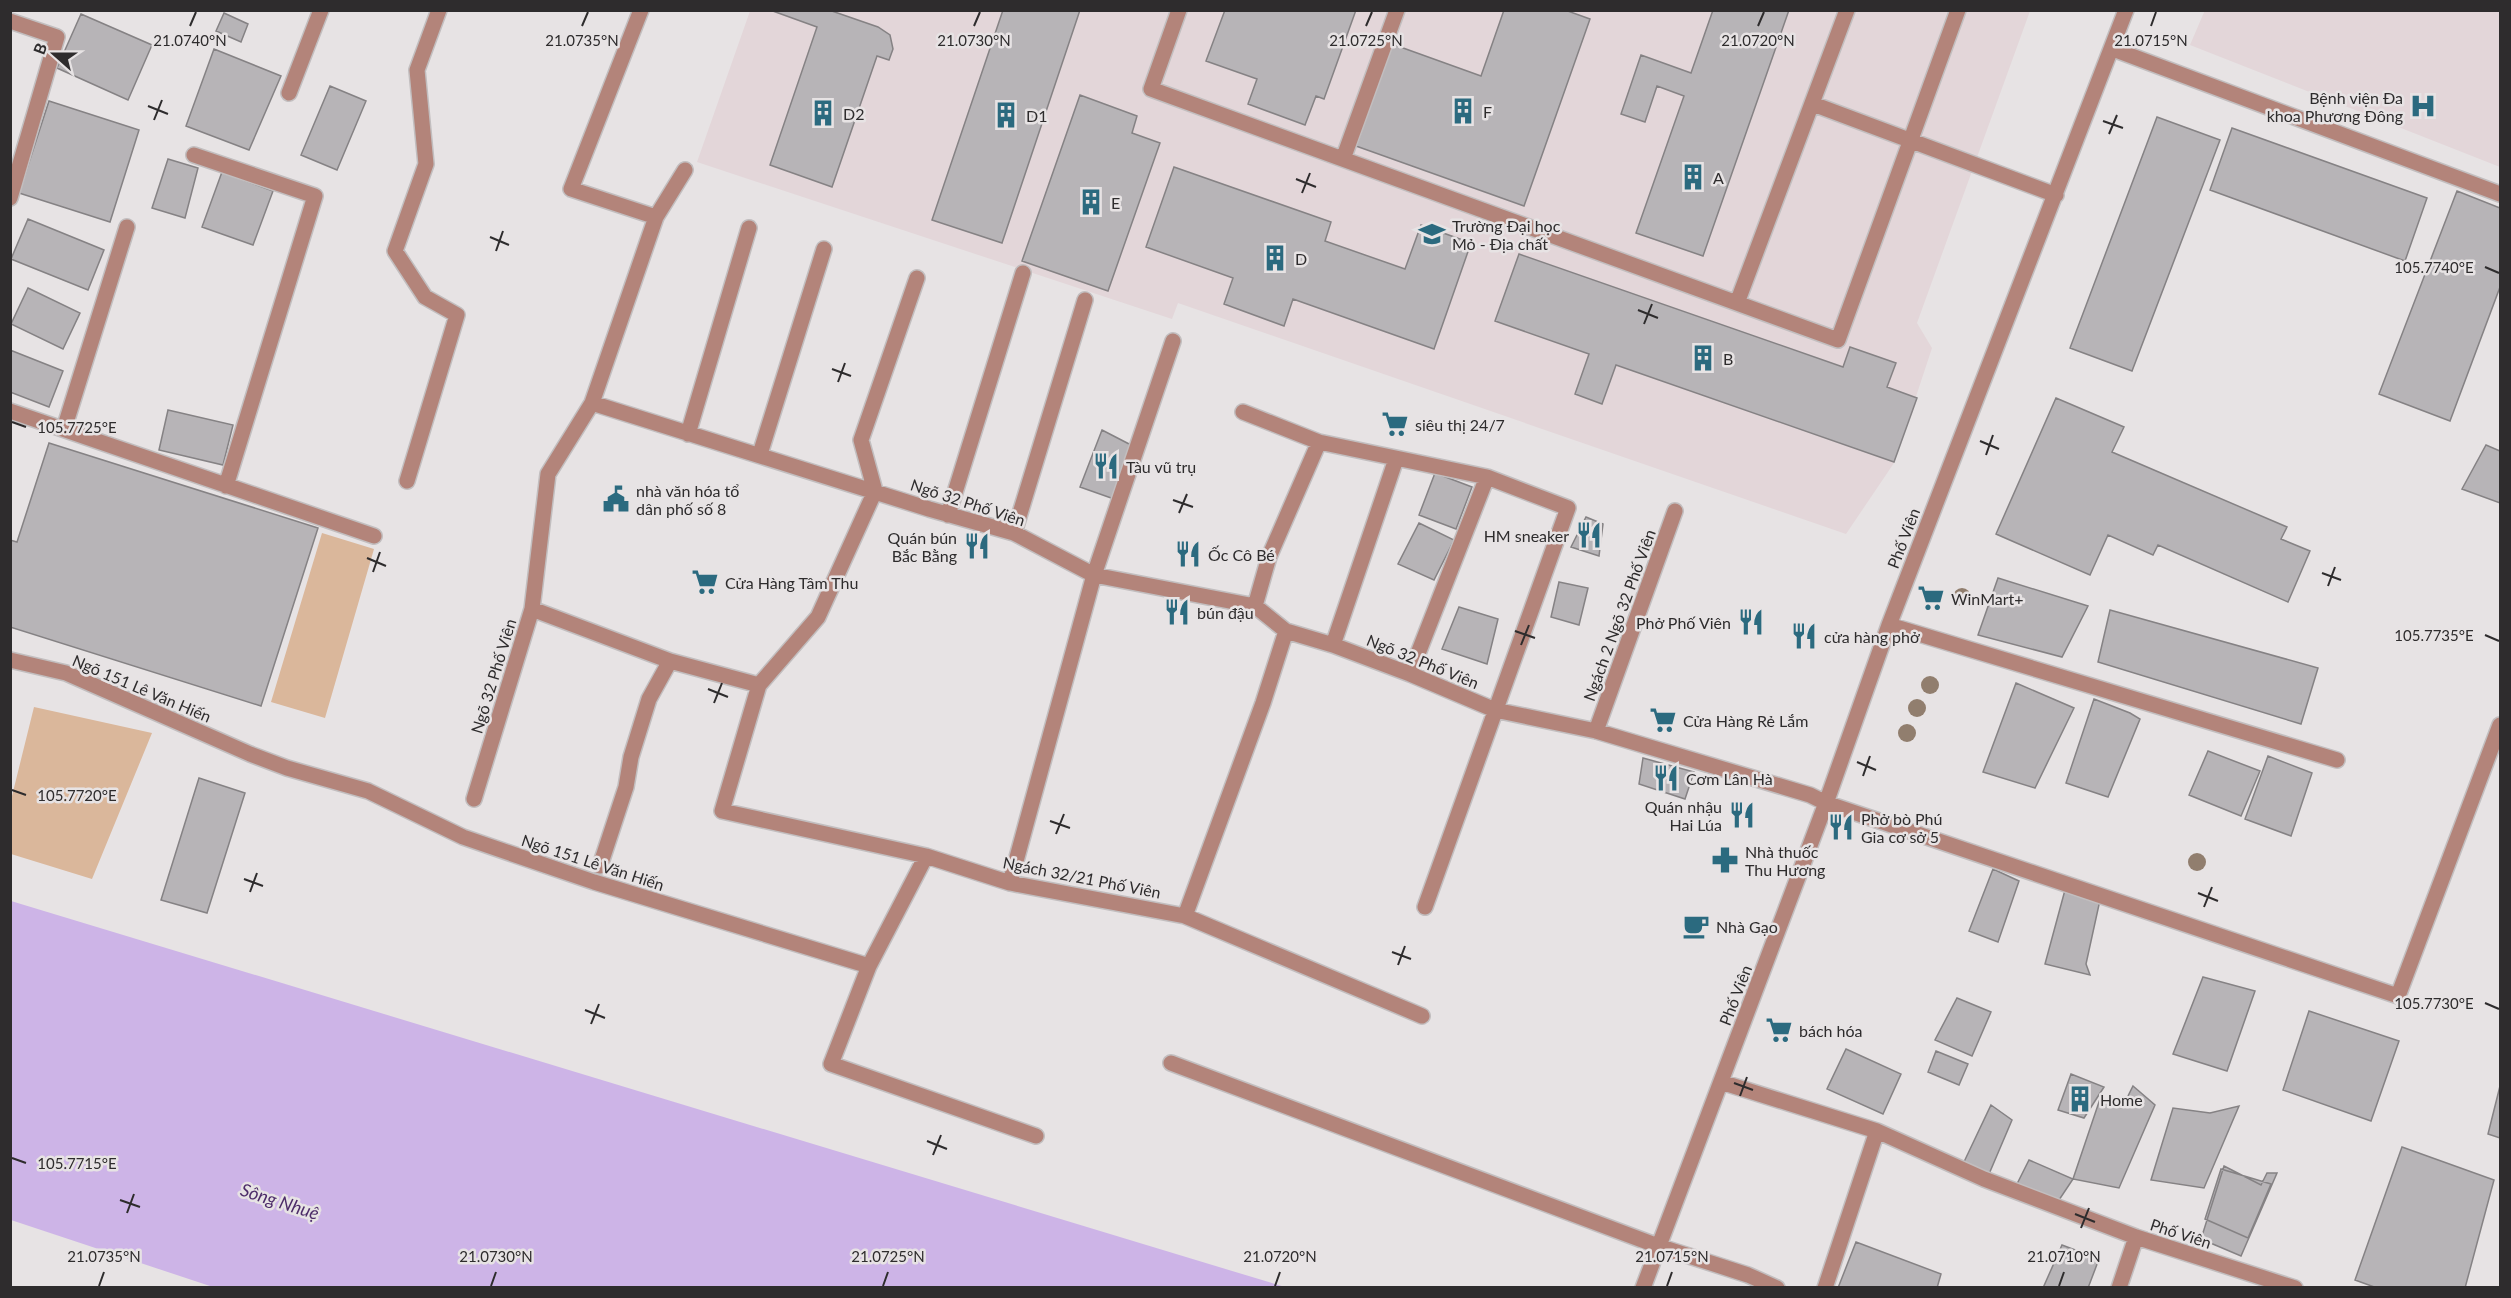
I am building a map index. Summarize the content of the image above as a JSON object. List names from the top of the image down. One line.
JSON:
{"streets":{"street":["Ngõ 32 Phố Viên","Phố Viên","Ngách 2 Ngõ 32 Phố Viên","Ngõ 151 Lê Văn Hiến","Ngách 32/21 Phố Viên"]},"crossings":[["Ngõ 32 Phố Viên","Phố Viên"],["Ngõ 32 Phố Viên","Ngách 2 Ngõ 32 Phố Viên"]],"water":["Sông Nhuệ"],"places":{"hospital":["Bệnh viện Đa khoa Phương Đông"],"building":["F","D2","D1","A","E","D","B","Home"],"school or university":["Trường Đại học Mỏ - Địa chất"],"supermarket":["siêu thị 24/7","Cửa Hàng Tâm Thu","WinMart+","Cửa Hàng Rẻ Lắm","bách hóa"],"restaurant":["Tàu vũ trụ","HM sneaker","Quán bún Bắc Bằng","Ốc Cô Bé","bún đậu","Phở Phố Viên","cửa hàng phở","Cơm Lân Hà","Quán nhậu Hai Lúa","Phở bò Phú Gia cơ sở 5"],"public building":["nhà văn hóa tổ dân phố số 8"],"pharmacy":["Nhà thuốc Thu Hương"],"cafe":["Nhà Gạo"]},"north":"left","coordinates":["21.0740°N","21.0735°N","21.0730°N","21.0725°N","21.0720°N","21.0715°N","105.7740°E","105.7725°E","105.7735°E","105.7720°E","105.7730°E","105.7715°E","21.0710°N"]}
